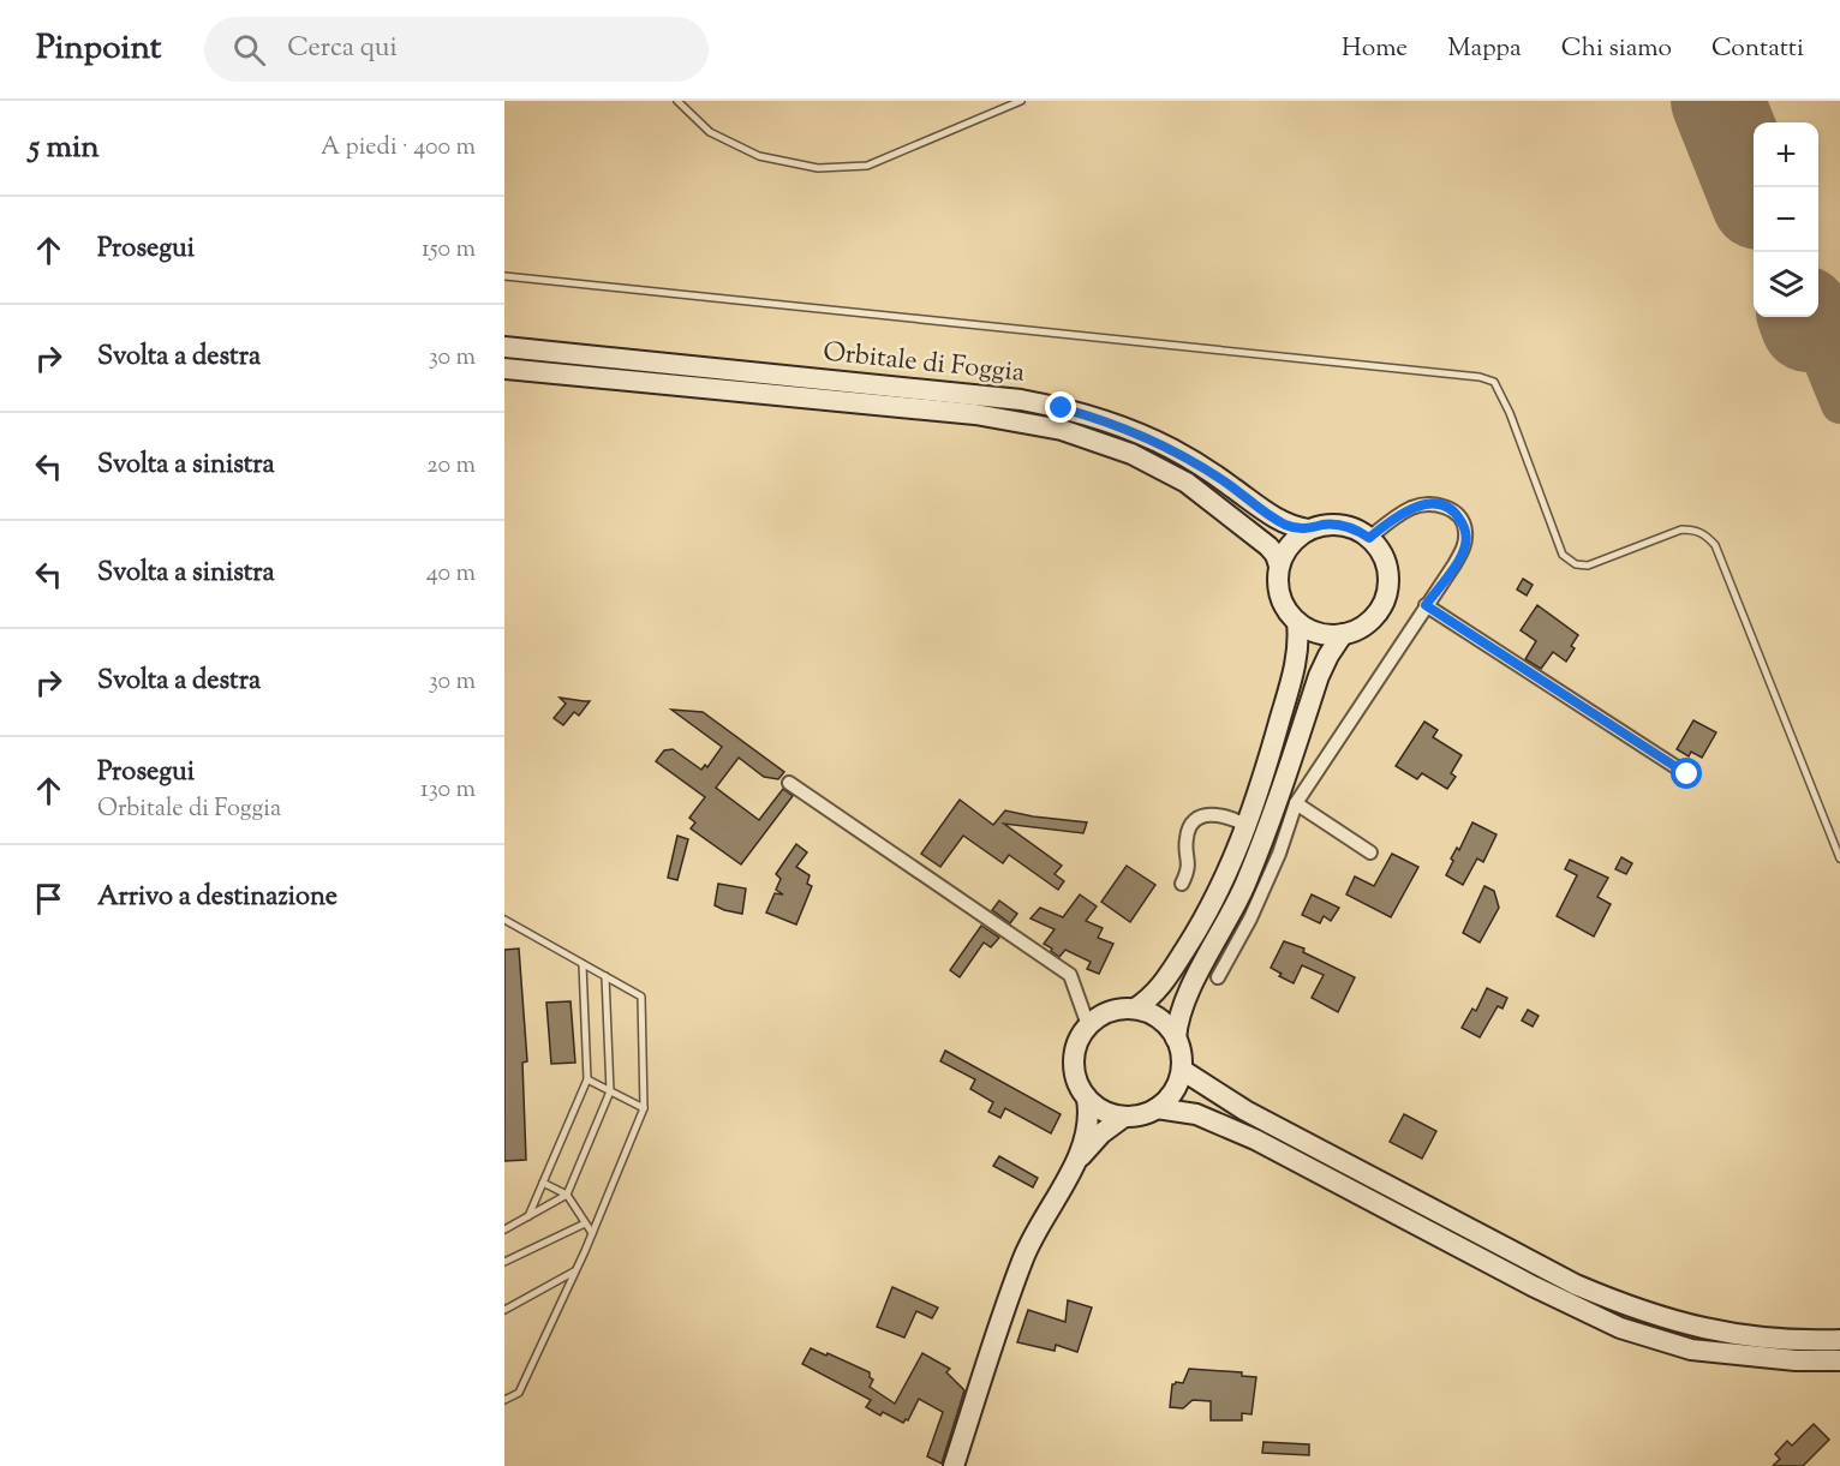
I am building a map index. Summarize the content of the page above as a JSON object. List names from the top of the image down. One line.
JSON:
{"streets":{"main road":["Orbitale di Foggia"]},"page":{"header":"Pinpoint","search":"Cerca qui","nav":["Home","Mappa","Chi siamo","Contatti"],"heading":["5 min","A piedi · 400 m"],"map_buttons":["+","−"],"list":[["Prosegui","150 m"],["Svolta a destra","30 m"],["Svolta a sinistra","20 m"],["Svolta a sinistra","40 m"],["Svolta a destra","30 m"],["Prosegui","Orbitale di Foggia","130 m"],"Arrivo a destinazione"]}}
